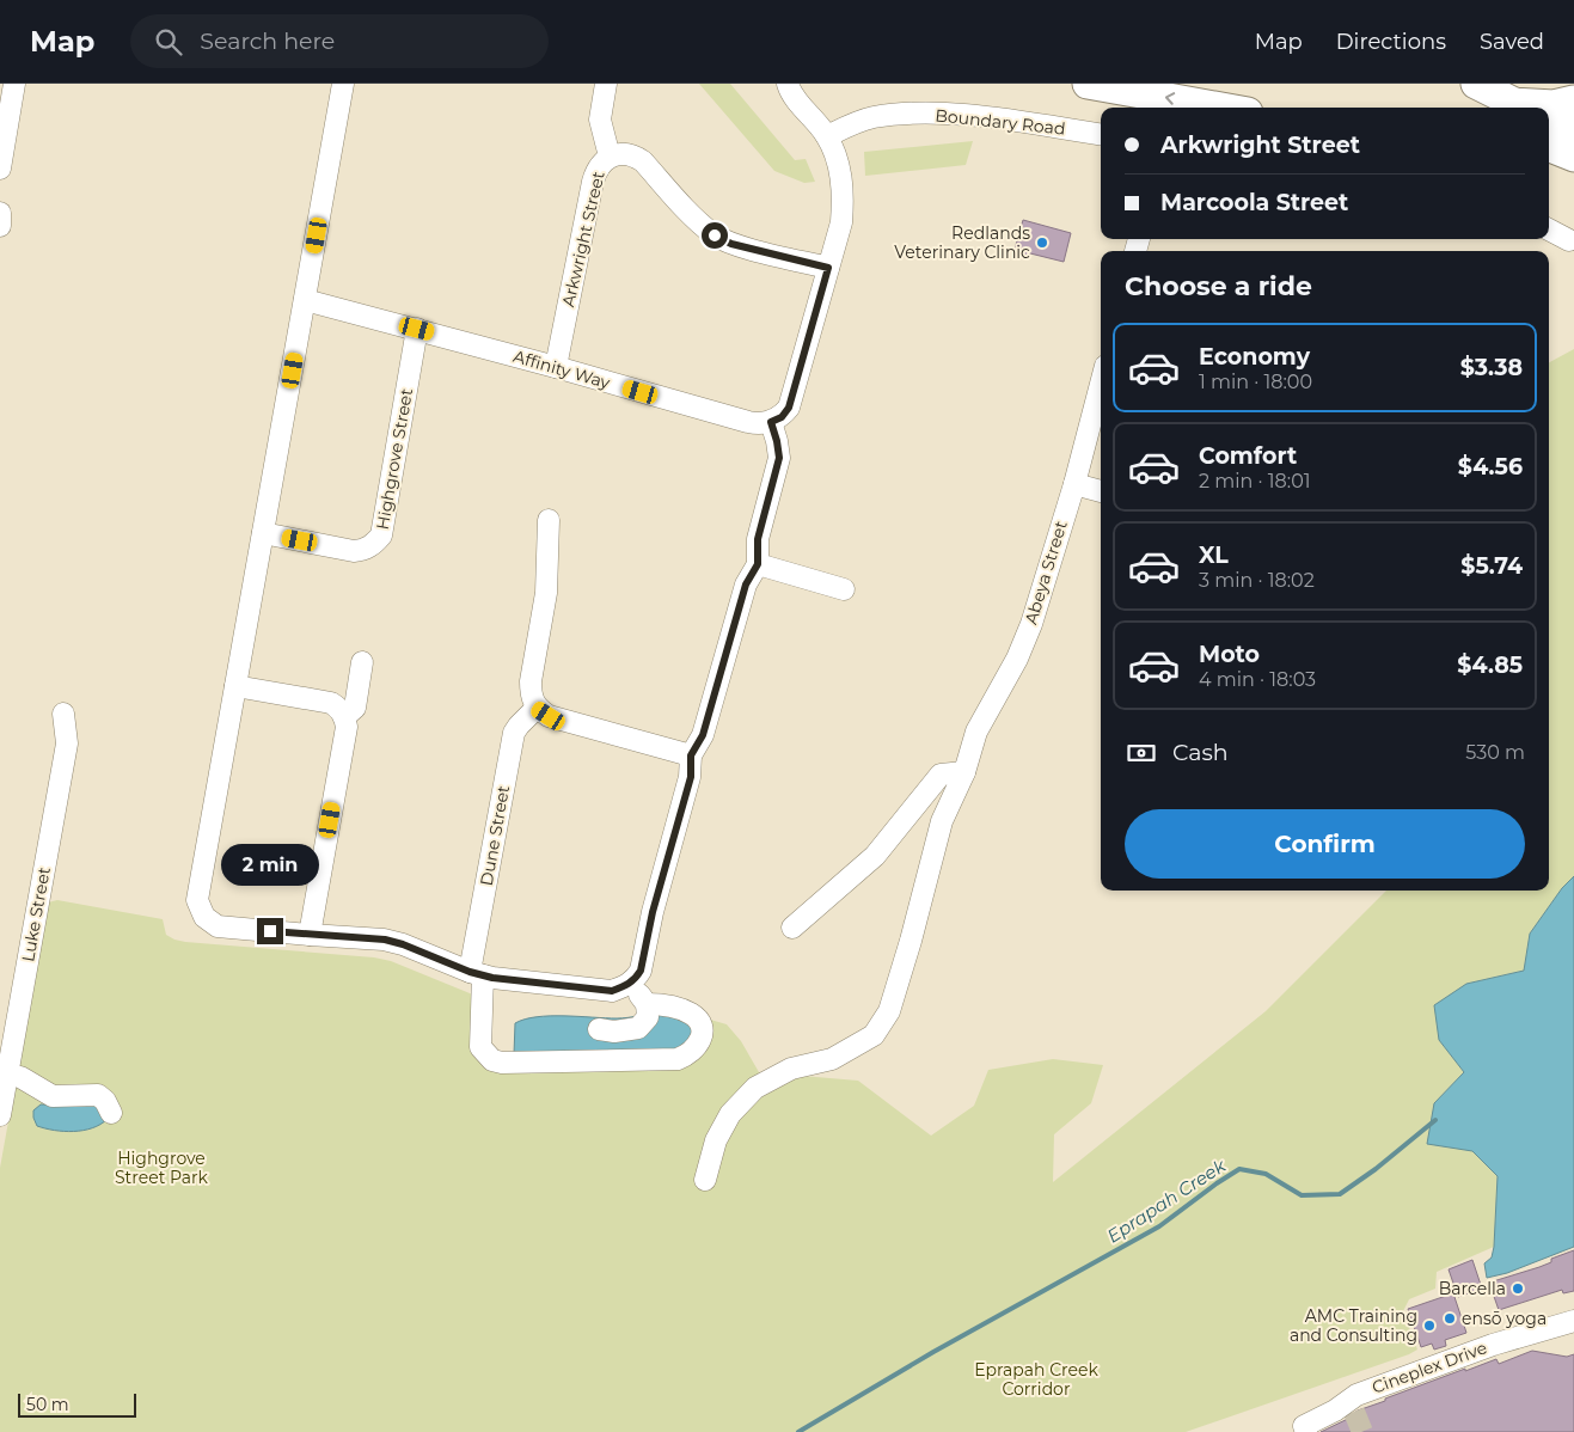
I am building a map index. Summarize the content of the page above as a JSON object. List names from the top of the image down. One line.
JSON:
{"streets":{"street":["Boundary Road","Arkwright Street","Affinity Way","Highgrove Street","Abeya Street","Dune Street","Luke Street","Cineplex Drive"]},"crossings":[["Arkwright Street","Affinity Way"],["Affinity Way","Highgrove Street"]],"water":["Eprapah Creek"],"parks":["Highgrove Street Park","Eprapah Creek Corridor"],"places":["Redlands Veterinary Clinic","Barcella","ensō yoga","AMC Training and Consulting"],"scale_bar":"50 m","page":{"header":"Map","search":"Search here","nav":["Map","Directions","Saved"],"banner":["Arkwright Street","Marcoola Street"],"heading":"Choose a ride","list":[{"name":"Economy","note":"1 min · 18:00","value":"$3.38"},{"name":"Comfort","note":"2 min · 18:01","value":"$4.56"},{"name":"XL","note":"3 min · 18:02","value":"$5.74"},{"name":"Moto","note":"4 min · 18:03","value":"$4.85"}],"pay":["Cash","530 m"],"buttons":"Confirm","bubble":"2 min","scale":"50 m"}}
